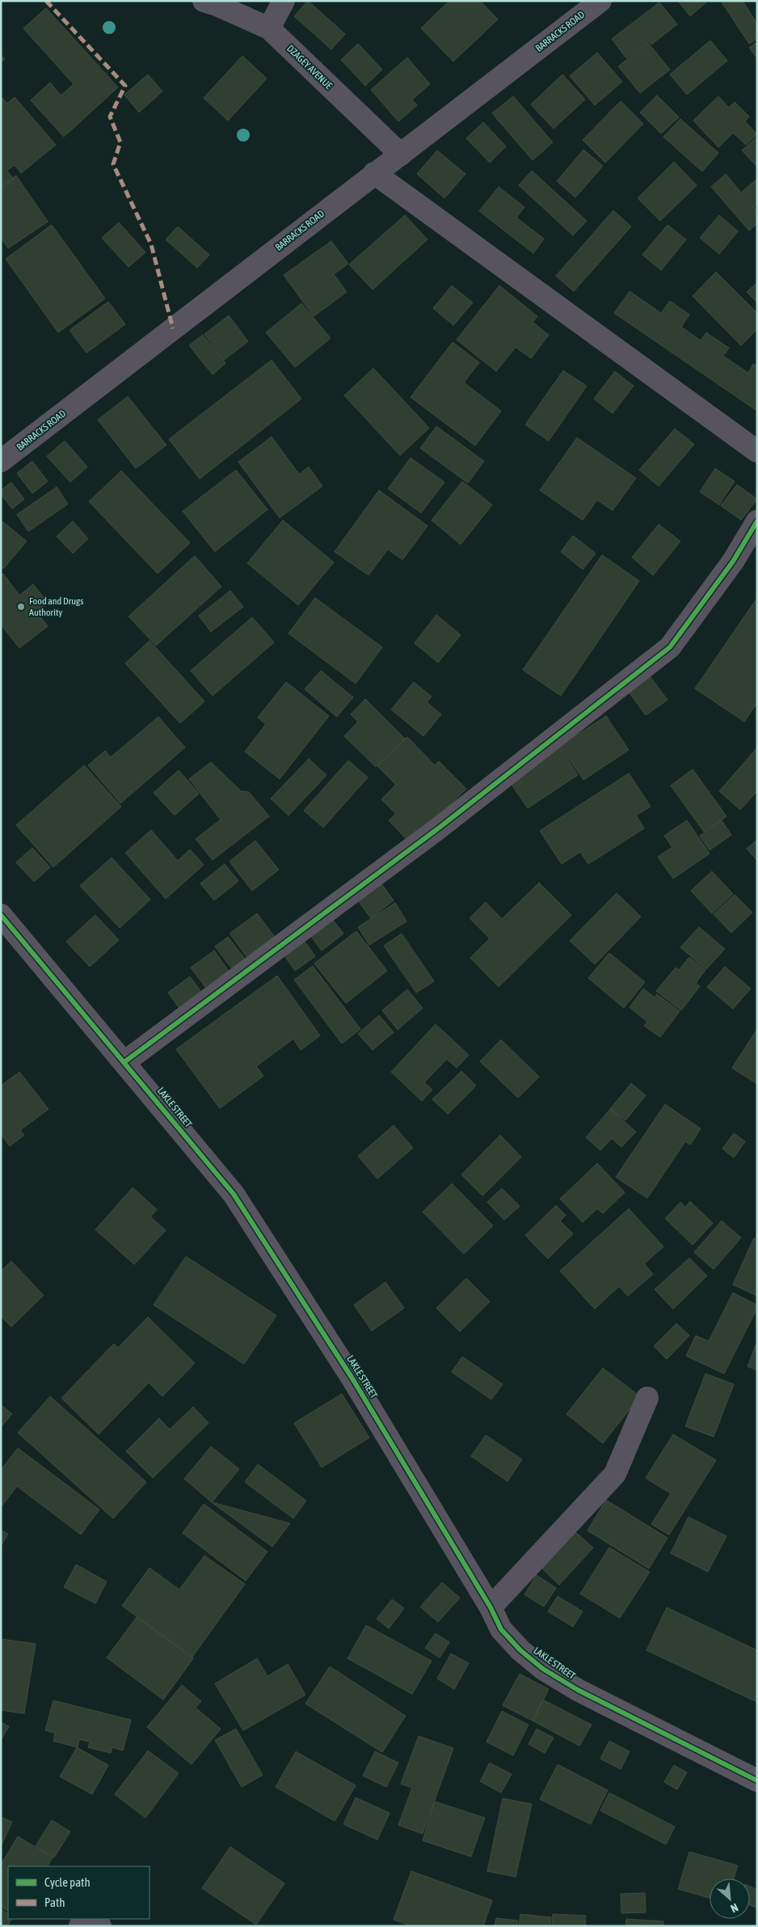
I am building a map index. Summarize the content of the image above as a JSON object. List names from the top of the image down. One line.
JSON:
{"streets":{"street":["BARRACKS ROAD","DZAGEY AVENUE","LAKLE STREET"]},"crossings":[["BARRACKS ROAD","DZAGEY AVENUE"]],"places":["Food and Drugs Authority"],"legend":["Cycle path","Path"],"north":"bottom right"}
